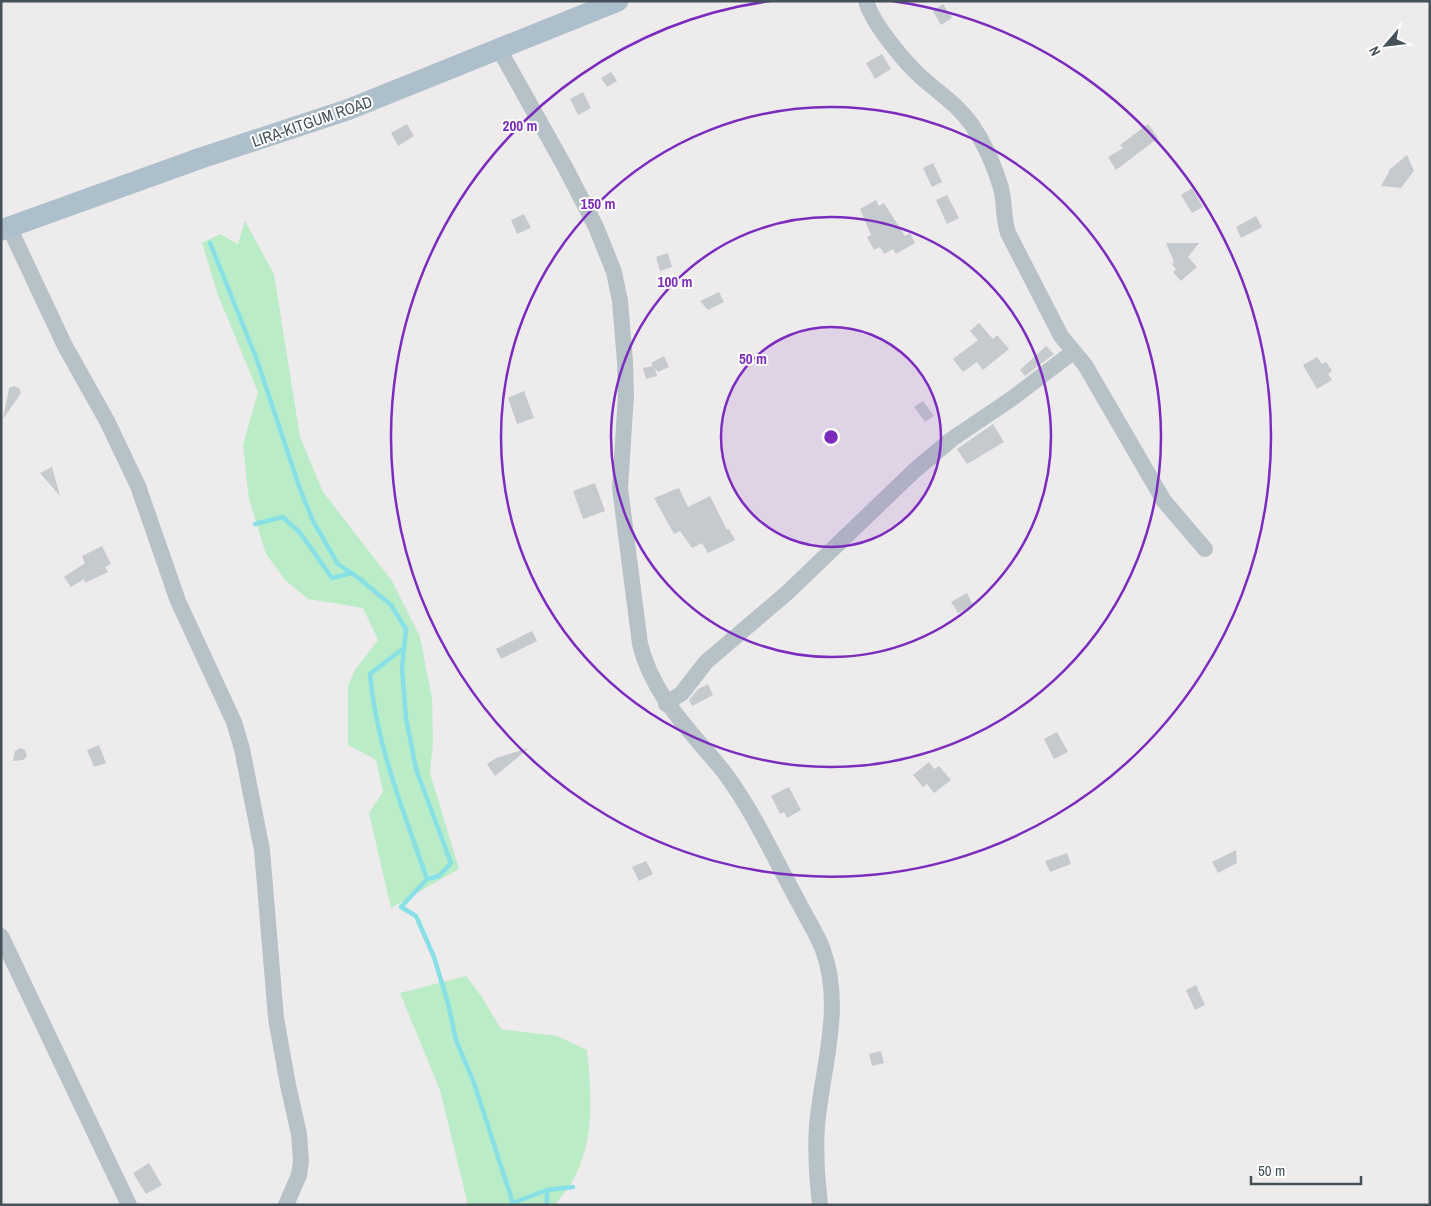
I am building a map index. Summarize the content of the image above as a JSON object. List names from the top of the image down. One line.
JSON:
{"streets":{"main road":["LIRA-KITGUM ROAD"]},"scale_bar":"50 m","north":"bottom left","rings":["200 m","150 m","100 m","50 m"]}
